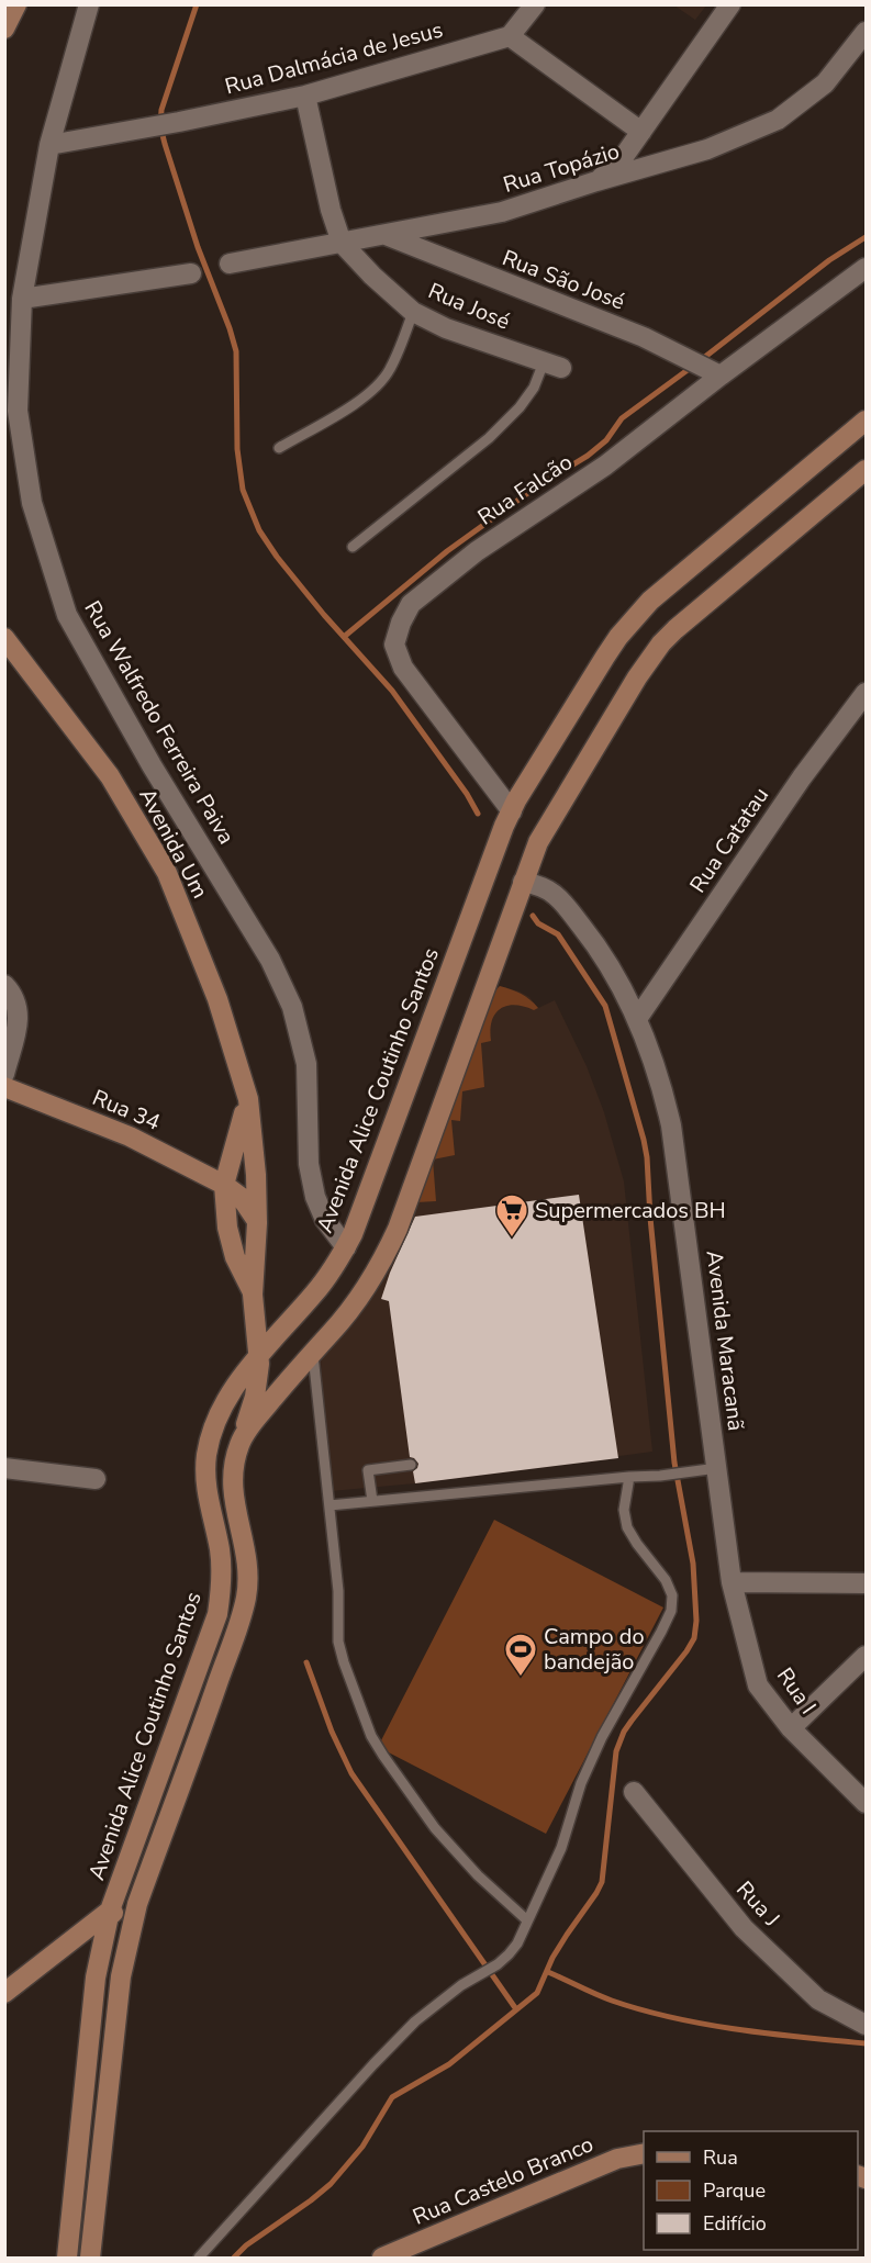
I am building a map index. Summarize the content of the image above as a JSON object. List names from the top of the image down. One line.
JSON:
{"streets":{"main road":["Avenida Um","Avenida Alice Coutinho Santos","Rua 34","Rua Castelo Branco"],"street":["Rua Dalmácia de Jesus","Rua Topázio","Rua São José","Rua José","Rua Falcão","Rua Walfredo Ferreira Paiva","Rua Catatau","Avenida Maracanã","Rua I","Rua J"]},"crossings":[["Rua Dalmácia de Jesus","Rua Walfredo Ferreira Paiva"],["Rua Topázio","Rua São José"],["Rua Topázio","Rua José"],["Rua São José","Rua Falcão"],["Rua Falcão","Avenida Alice Coutinho Santos"],["Rua Walfredo Ferreira Paiva","Avenida Alice Coutinho Santos"],["Rua Catatau","Avenida Maracanã"],["Avenida Um","Avenida Alice Coutinho Santos"],["Avenida Um","Rua 34"],["Avenida Maracanã","Rua I"]],"places":{"supermarket":["Supermercados BH"],"sports":["Campo do bandejão"]},"legend":["Rua","Parque","Edifício"]}
